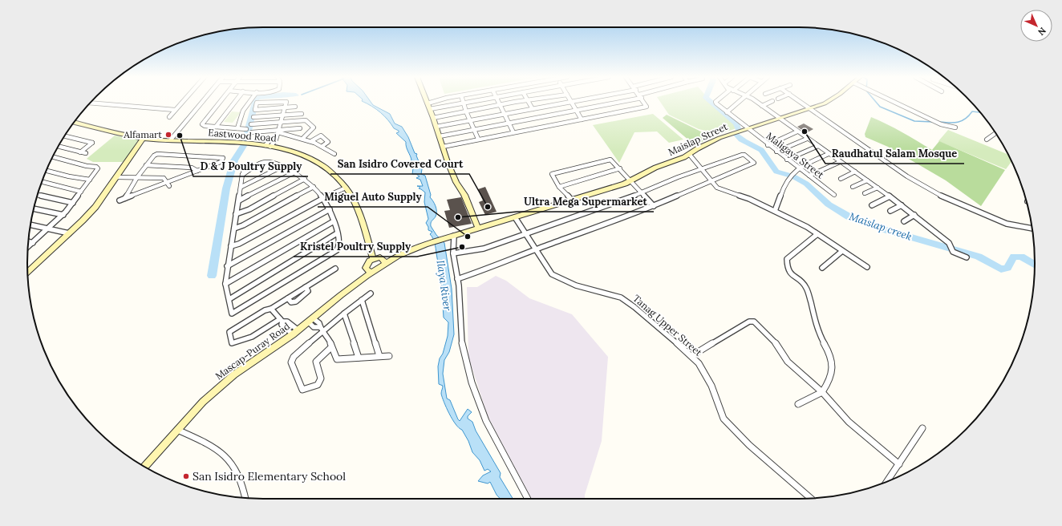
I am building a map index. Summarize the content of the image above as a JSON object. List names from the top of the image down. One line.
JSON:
{"streets":{"main road":["Eastwood Road","Maislap Street","Mascap-Puray Road"],"street":["Maligaya Street","Tanag Upper Street"]},"crossings":[["Maislap Street","Maligaya Street"],["Maislap Street","Tanag Upper Street"],["Maislap Street","Mascap-Puray Road"],["Tanag Upper Street","Mascap-Puray Road"]],"water":["Maislap creek","Ilaya River"],"places":["Raudhatul Salam Mosque","Alfamart","D & J Poultry Supply","San Isidro Covered Court","Ultra Mega Supermarket","Miguel Auto Supply","Kristel Poultry Supply","San Isidro Elementary School"],"north":"bottom right"}
